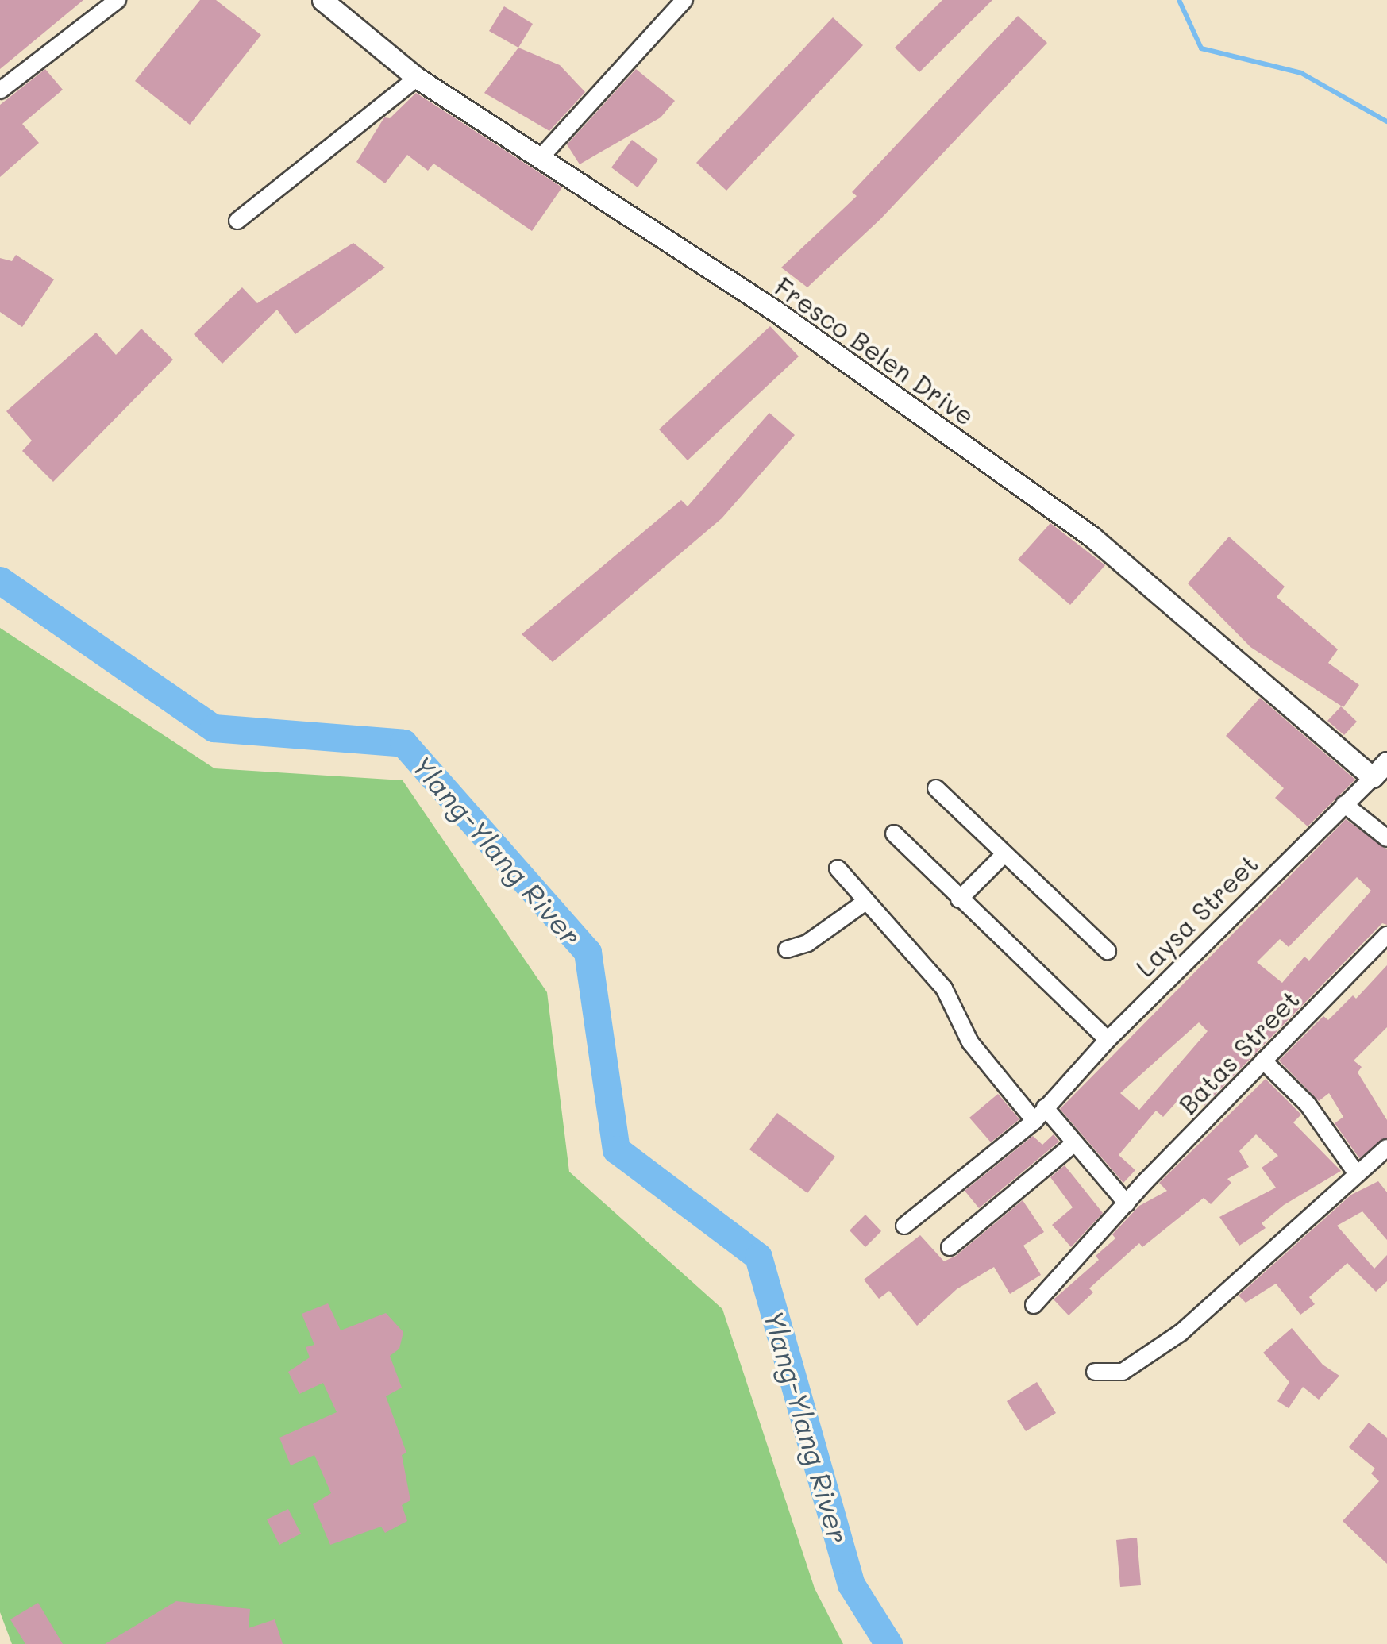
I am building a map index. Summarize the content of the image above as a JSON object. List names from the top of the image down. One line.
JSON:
{"streets":{"street":["Fresco Belen Drive","Laysa Street","Batas Street"]},"crossings":[["Fresco Belen Drive","Laysa Street"]],"water":["Ylang-Ylang River"]}
